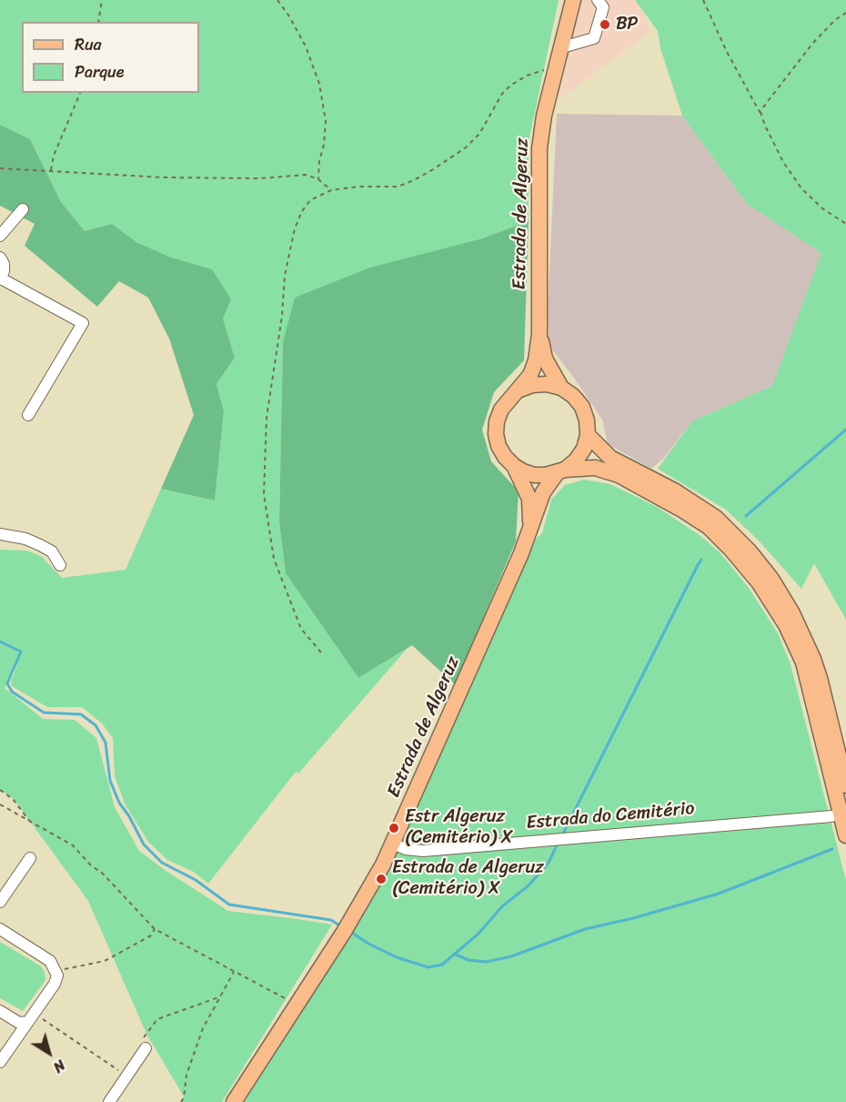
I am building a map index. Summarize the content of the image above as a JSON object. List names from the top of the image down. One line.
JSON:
{"streets":{"main road":["Estrada de Algeruz"],"street":["Estrada do Cemitério"]},"crossings":[["Estrada de Algeruz","Estrada do Cemitério"]],"places":["BP","Estr Algeruz (Cemitério) X","Estrada de Algeruz (Cemitério) X"],"legend":["Rua","Parque"],"north":"bottom right"}
